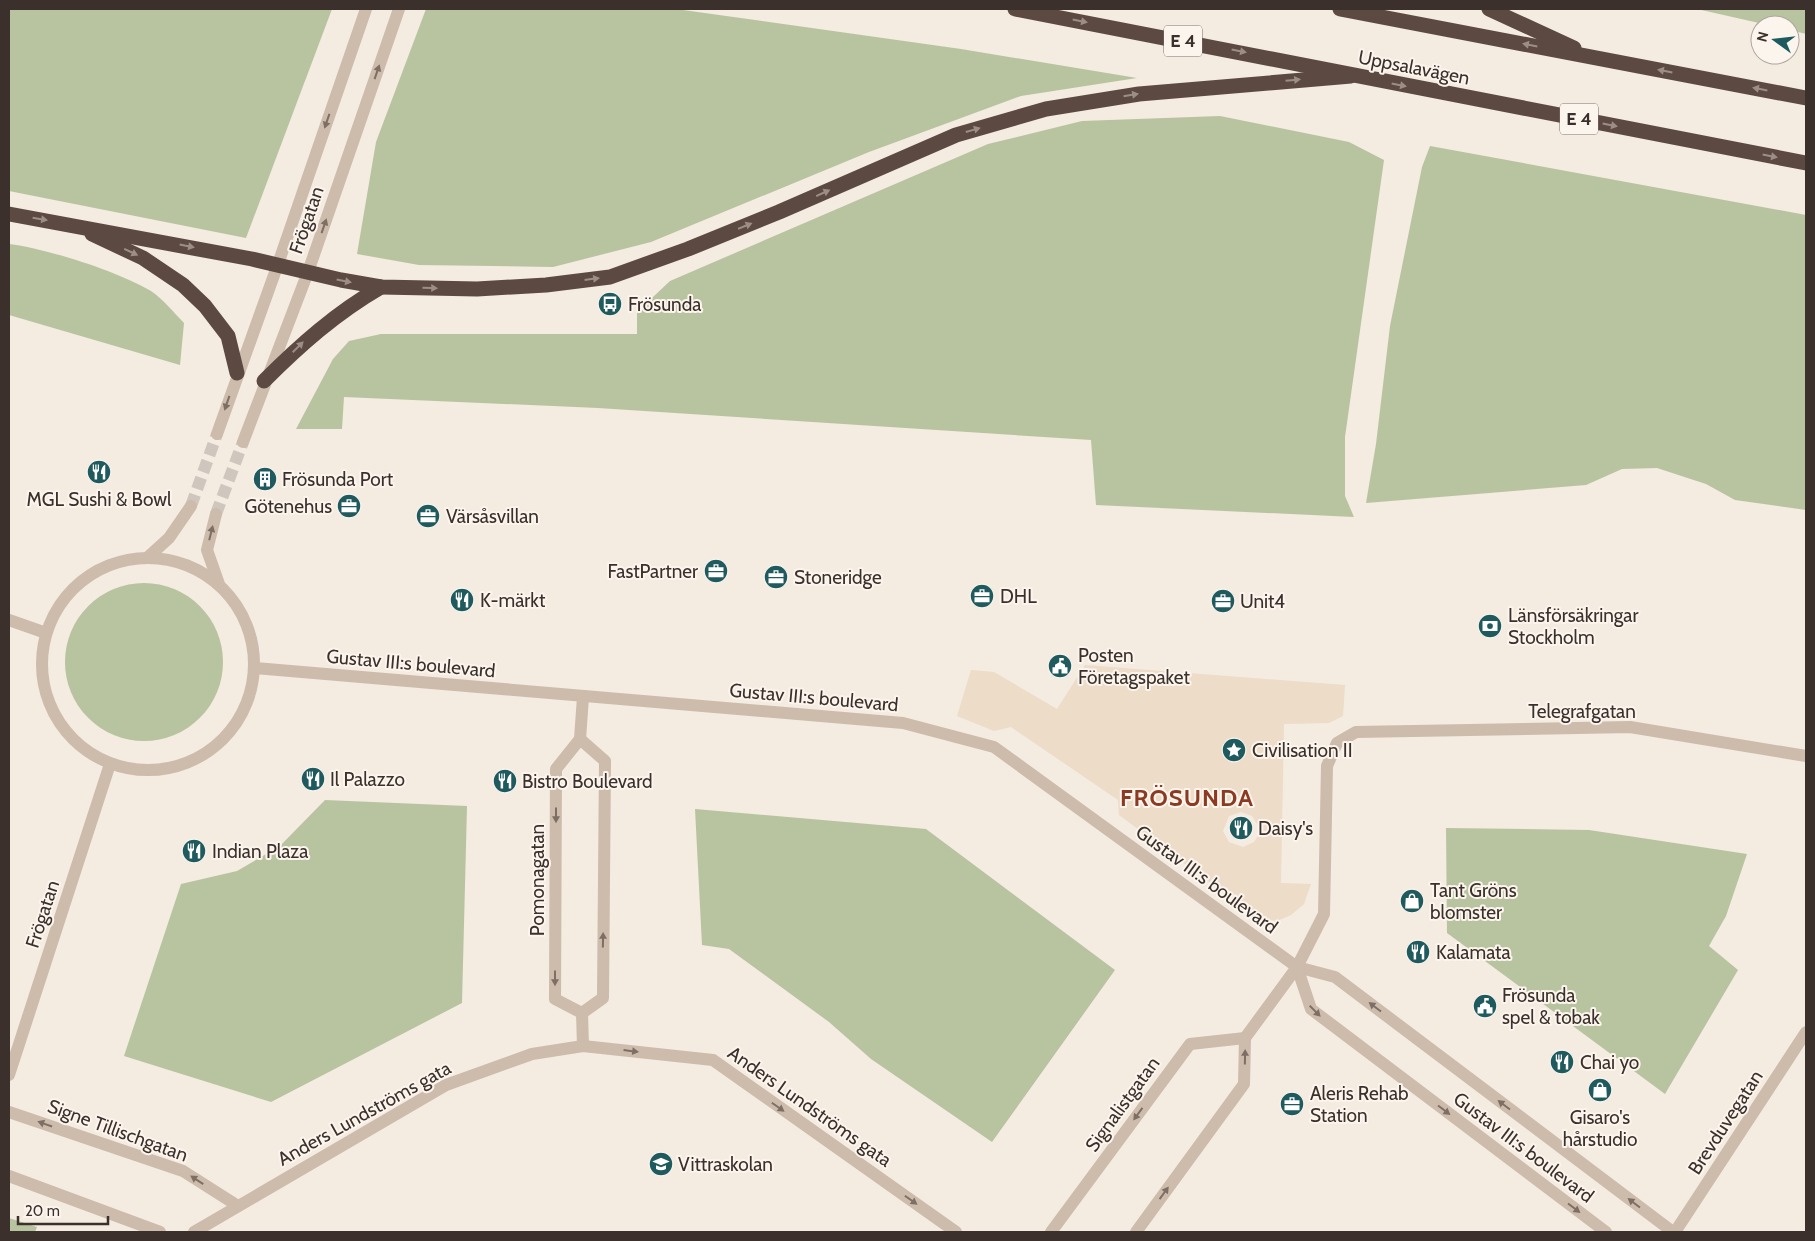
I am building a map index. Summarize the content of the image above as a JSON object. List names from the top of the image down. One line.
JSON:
{"streets":{"highway":["E 4","Uppsalavägen"],"street":["Frögatan","Gustav III:s boulevard","Telegrafgatan","Pomonagatan","Signalistgatan","Anders Lundströms gata","Brevduvegatan","Signe Tillischgatan"]},"crossings":[["Gustav III:s boulevard","Telegrafgatan"],["Gustav III:s boulevard","Brevduvegatan"],["Anders Lundströms gata","Signe Tillischgatan"]],"one_way":["Anders Lundströms gata"],"districts":["FRÖSUNDA"],"places":{"bus stop":["Frösunda"],"restaurant":["MGL Sushi & Bowl","K-märkt","Il Palazzo","Bistro Boulevard","Daisy's","Indian Plaza","Kalamata","Chai yo"],"building":["Frösunda Port"],"office":["Götenehus","Värsåsvillan","FastPartner","Stoneridge","DHL","Unit4","Aleris Rehab Station"],"bank":["Länsförsäkringar Stockholm"],"public building":["Posten Företagspaket","Frösunda spel & tobak"],"place":["Civilisation II"],"shop":["Tant Gröns blomster","Gisaro's hårstudio"],"school or university":["Vittraskolan"]},"scale_bar":"20 m","north":"left"}
